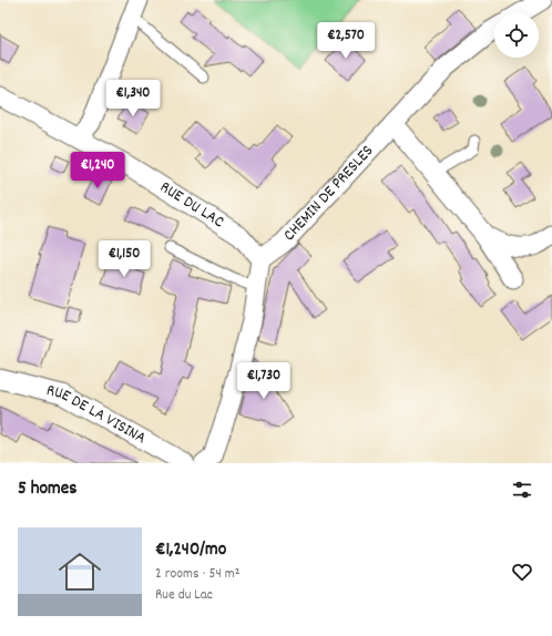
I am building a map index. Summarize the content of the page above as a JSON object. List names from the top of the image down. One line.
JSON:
{"streets":{"street":["CHEMIN DE PRESLES","RUE DU LAC","RUE DE LA VISINA"]},"crossings":[["CHEMIN DE PRESLES","RUE DU LAC"]],"page":{"price":["€2,570","€1,340","€1,240","€1,150","€1,730"],"heading":"5 homes","list":[{"name":"€1,240/mo","note":"2 rooms · 54 m² · Rue du Lac"}]}}
